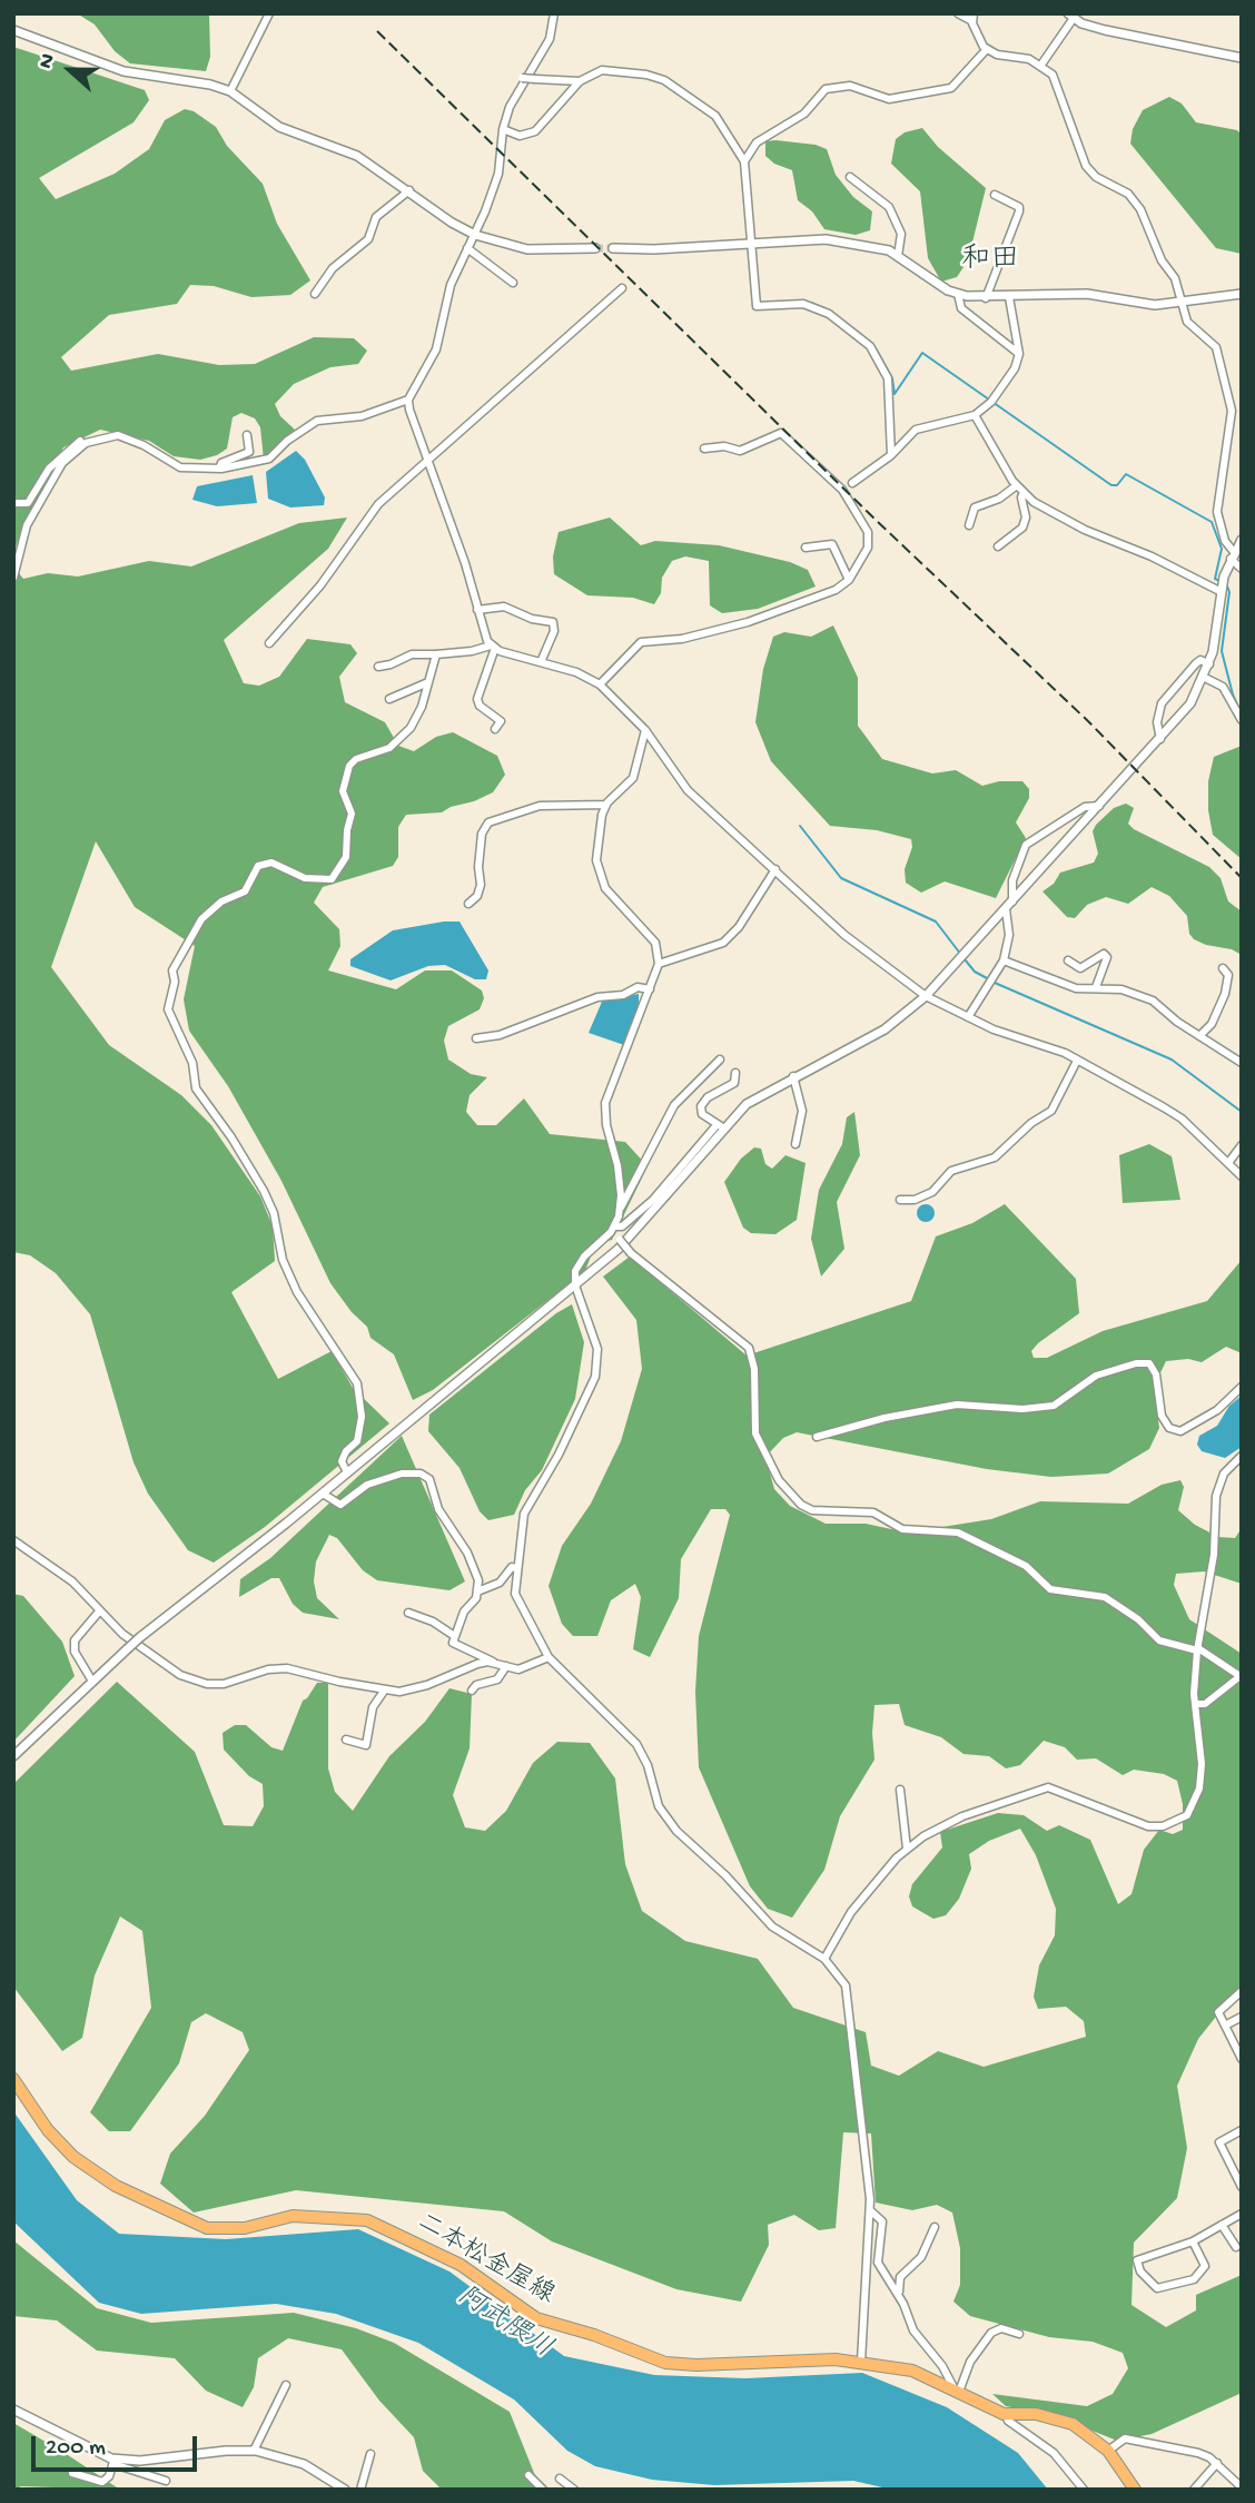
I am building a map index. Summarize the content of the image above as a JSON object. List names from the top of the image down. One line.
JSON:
{"streets":{"main road":["二本松金屋線"]},"districts":["和田"],"water":["阿武隈川"],"scale_bar":"200 m","north":"left"}
